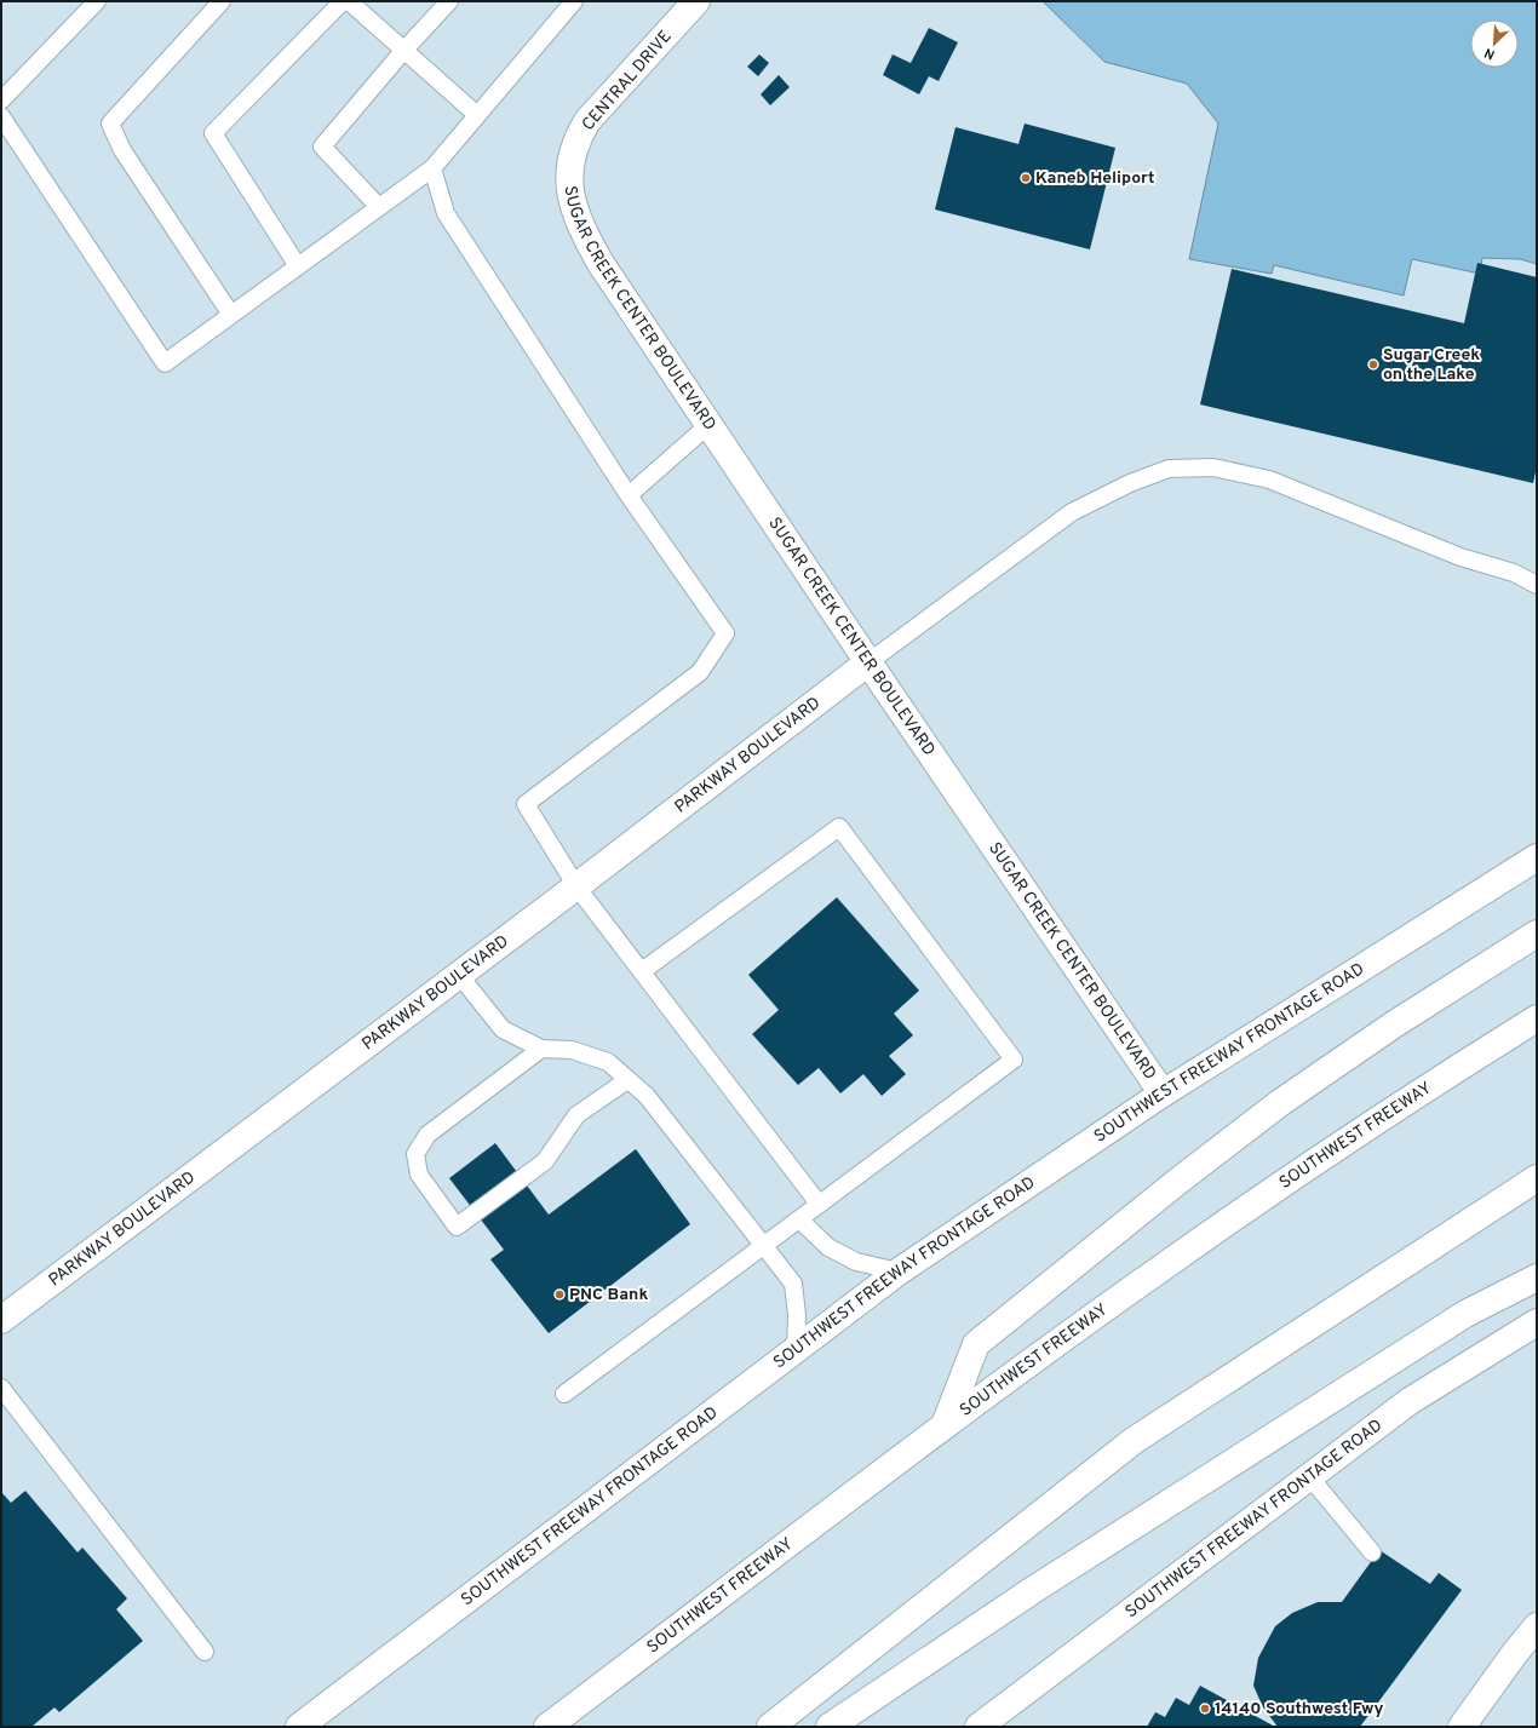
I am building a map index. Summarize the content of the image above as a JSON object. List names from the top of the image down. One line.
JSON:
{"streets":{"main road":["CENTRAL DRIVE","SUGAR CREEK CENTER BOULEVARD","PARKWAY BOULEVARD","SOUTHWEST FREEWAY FRONTAGE ROAD","SOUTHWEST FREEWAY"]},"crossings":[["CENTRAL DRIVE","SUGAR CREEK CENTER BOULEVARD"],["SUGAR CREEK CENTER BOULEVARD","PARKWAY BOULEVARD"],["SUGAR CREEK CENTER BOULEVARD","SOUTHWEST FREEWAY FRONTAGE ROAD"]],"places":["Kaneb Heliport","Sugar Creek on the Lake","PNC Bank","14140 Southwest Fwy"],"north":"bottom left"}
